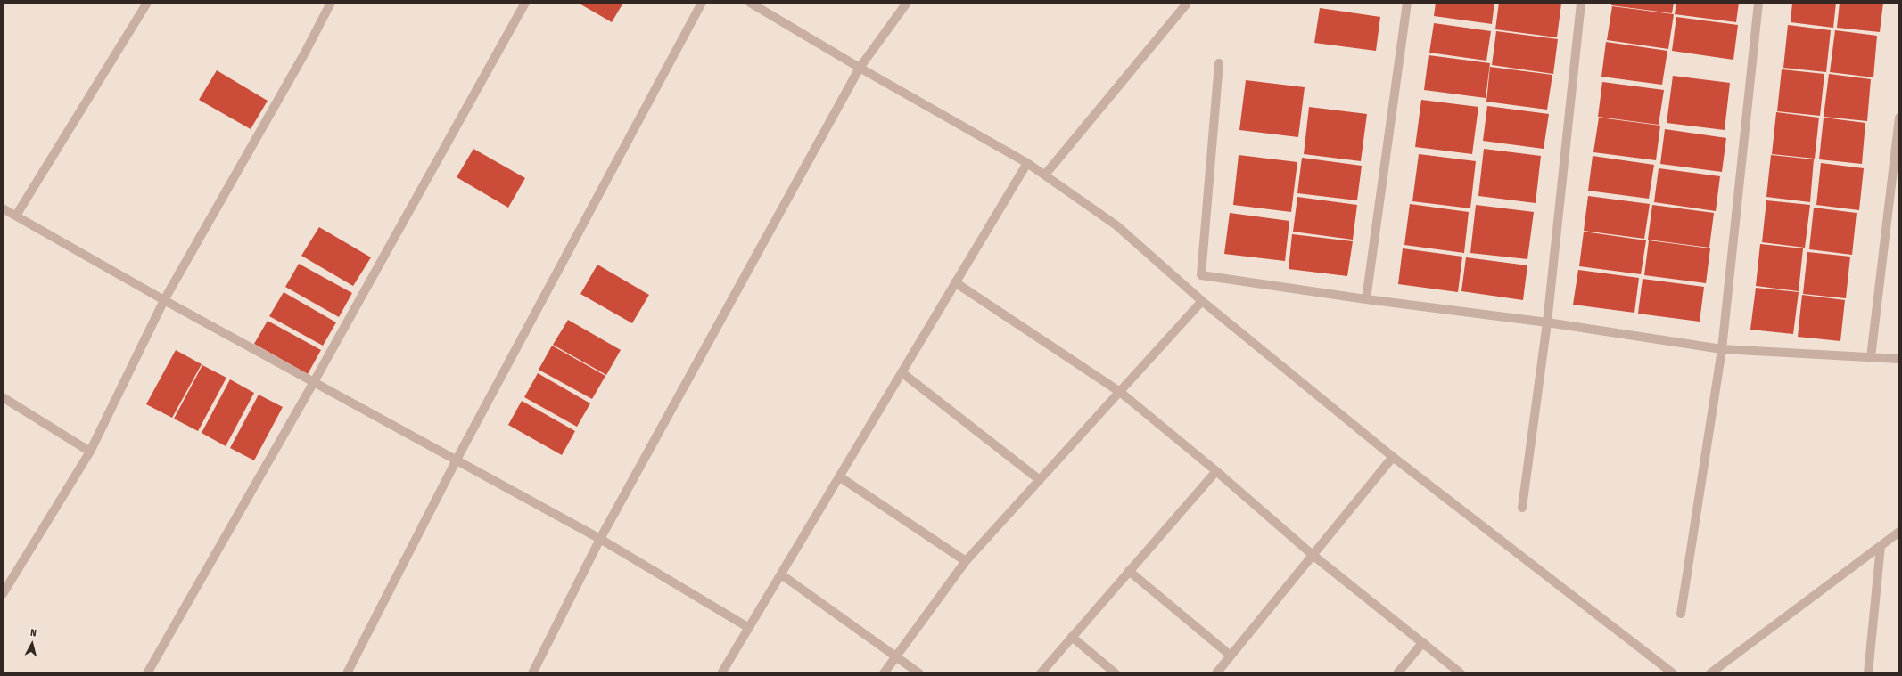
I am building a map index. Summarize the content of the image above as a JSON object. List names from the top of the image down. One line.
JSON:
{"north":"top"}
